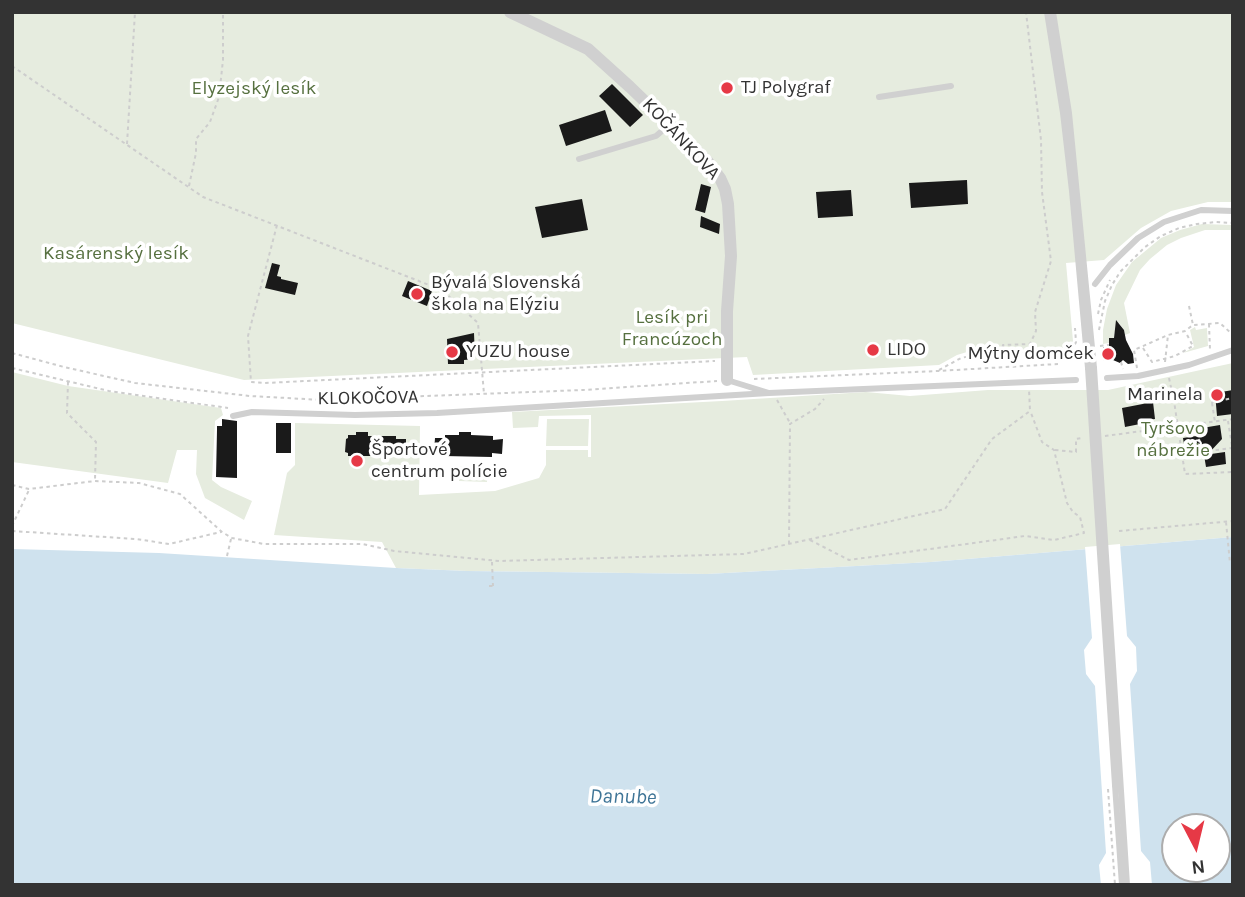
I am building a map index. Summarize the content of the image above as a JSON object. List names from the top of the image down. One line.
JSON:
{"streets":{"street":["KOČÁNKOVA"],"lane":["KLOKOČOVA"]},"crossings":[["KOČÁNKOVA","KLOKOČOVA"]],"water":["Danube"],"parks":["Elyzejský lesík","Kasárenský lesík","Lesík pri Francúzoch","Tyršovo nábrežie"],"places":["TJ Polygraf","Bývalá Slovenská škola na Elýziu","LIDO","YUZU house","Mýtny domček","Marinela","Športové centrum polície"],"north":"bottom"}
